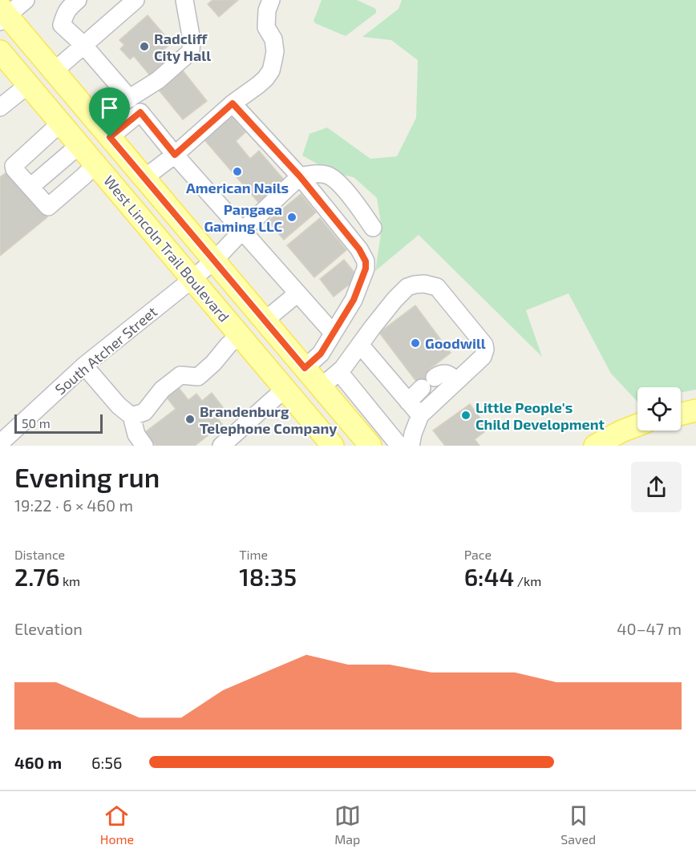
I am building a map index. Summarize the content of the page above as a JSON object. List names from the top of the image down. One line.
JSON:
{"streets":{"main road":["West Lincoln Trail Boulevard"],"street":["South Atcher Street"]},"crossings":[["West Lincoln Trail Boulevard","South Atcher Street"]],"places":["Radcliff City Hall","American Nails","Pangaea Gaming LLC","Goodwill","Little People's Child Development","Brandenburg Telephone Company"],"scale_bar":"50 m","page":{"scale":"50 m","heading":["Evening run","19:22 · 6 × 460 m"],"stats":[["Distance","2.76 km"],["Time","18:35"],["Pace","6:44 /km"]],"chart":["Elevation","40–47 m"],"list":[{"name":"460 m","note":"6:56"}],"tabs":["Home","Map","Saved"]}}
